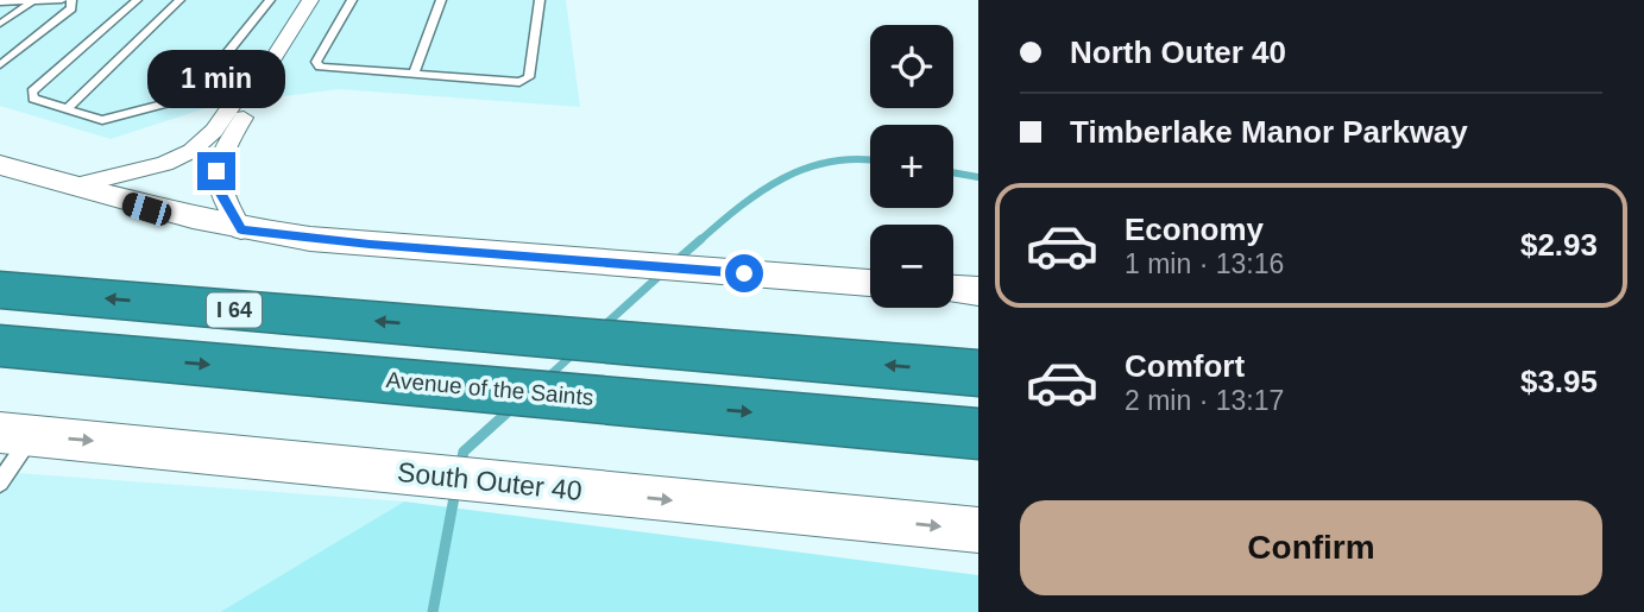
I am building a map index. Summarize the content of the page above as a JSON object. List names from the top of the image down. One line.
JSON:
{"streets":{"highway":["I 64","Avenue of the Saints"],"street":["South Outer 40"]},"page":{"banner":["North Outer 40","Timberlake Manor Parkway"],"map_buttons":["+","−"],"bubble":"1 min","list":[{"name":"Economy","note":"1 min · 13:16","value":"$2.93"},{"name":"Comfort","note":"2 min · 13:17","value":"$3.95"}],"buttons":"Confirm"}}
